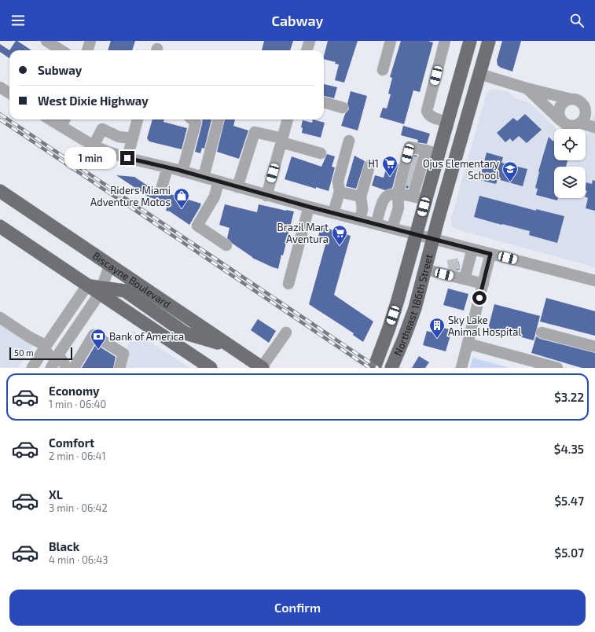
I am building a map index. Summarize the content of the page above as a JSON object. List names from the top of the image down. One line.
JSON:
{"streets":{"main road":["Biscayne Boulevard","Northeast 186th Street"]},"places":{"supermarket":["H1","Brazil Mart Aventura"],"school or university":["Ojus Elementary School"],"shop":["Riders Miami Adventure Motos"],"building":["Sky Lake Animal Hospital"],"bank":["Bank of America"]},"scale_bar":"50 m","page":{"header":"Cabway","banner":["Subway","West Dixie Highway"],"bubble":"1 min","scale":"50 m","list":[{"name":"Economy","note":"1 min · 06:40","value":"$3.22"},{"name":"Comfort","note":"2 min · 06:41","value":"$4.35"},{"name":"XL","note":"3 min · 06:42","value":"$5.47"},{"name":"Black","note":"4 min · 06:43","value":"$5.07"}],"buttons":"Confirm"}}
